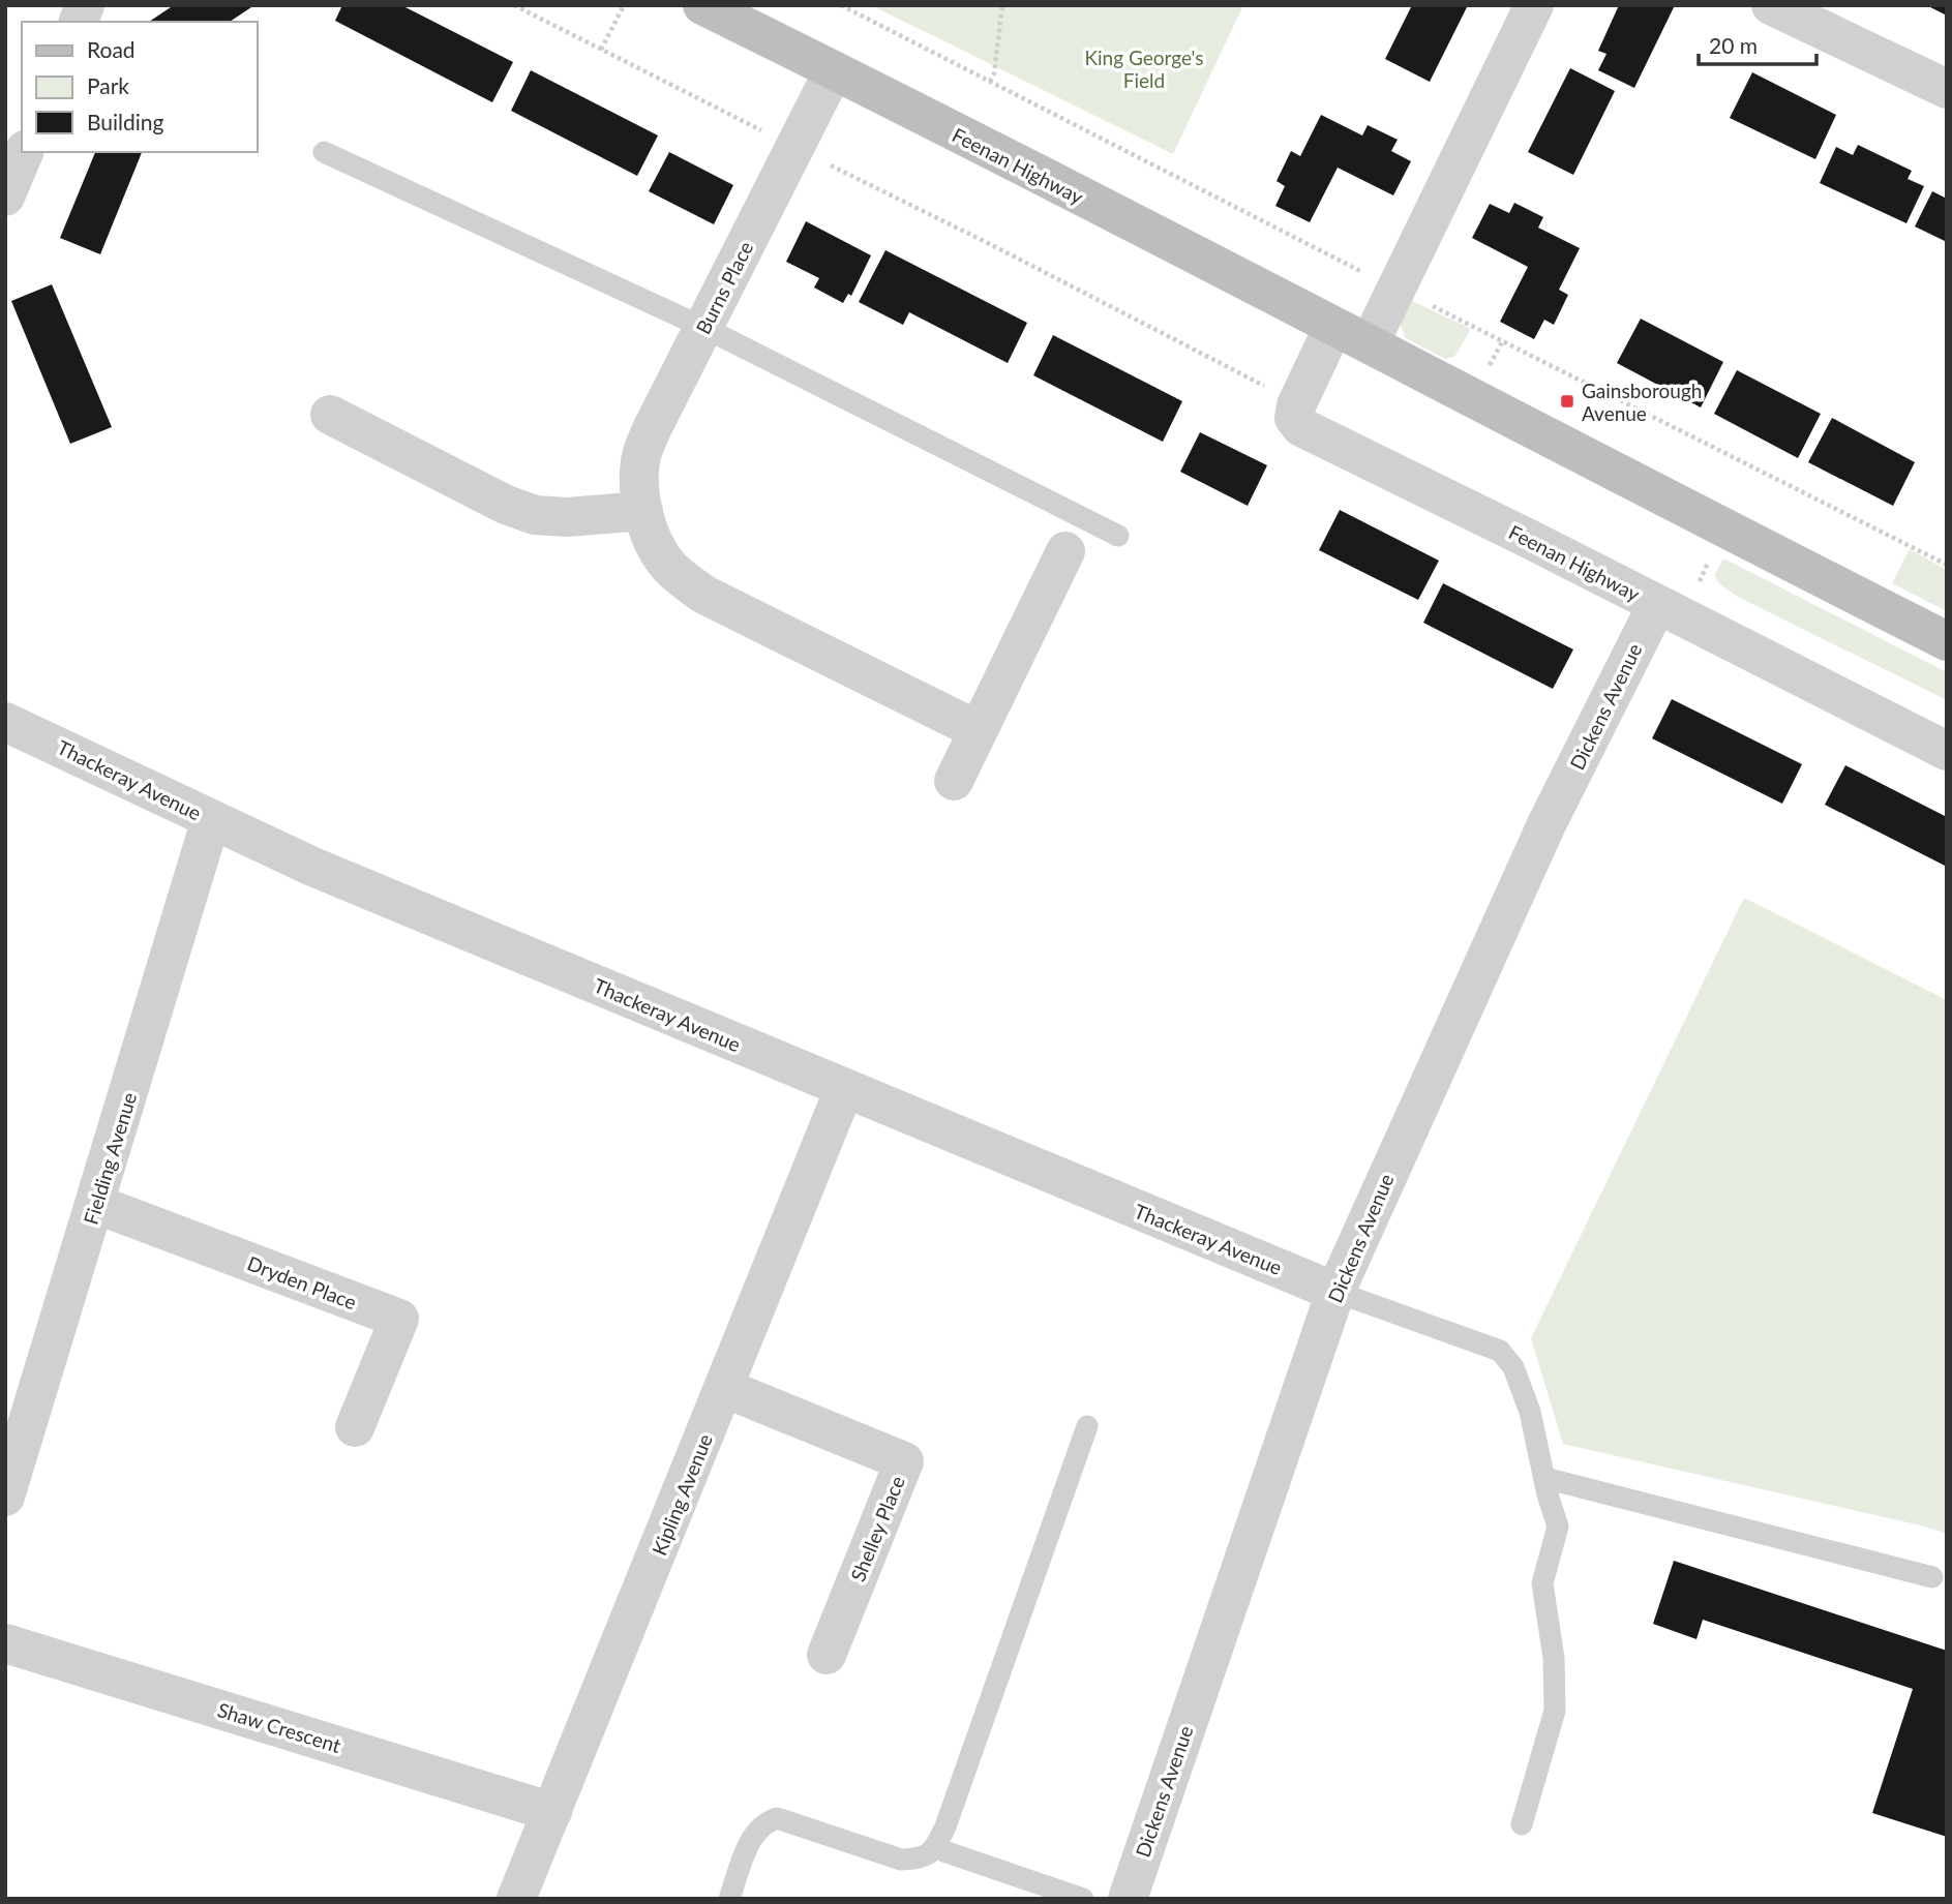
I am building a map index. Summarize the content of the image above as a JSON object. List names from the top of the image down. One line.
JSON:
{"streets":{"street":["Feenan Highway","Burns Place","Dickens Avenue","Thackeray Avenue","Fielding Avenue","Dryden Place","Kipling Avenue","Shelley Place","Shaw Crescent"]},"crossings":[["Feenan Highway","Burns Place"],["Feenan Highway","Dickens Avenue"],["Dickens Avenue","Thackeray Avenue"],["Thackeray Avenue","Fielding Avenue"],["Thackeray Avenue","Kipling Avenue"],["Fielding Avenue","Dryden Place"],["Kipling Avenue","Shelley Place"],["Kipling Avenue","Shaw Crescent"]],"parks":["King George's Field"],"places":{"transit":["Gainsborough Avenue"]},"legend":["Road","Park","Building"],"scale_bar":"20 m"}
